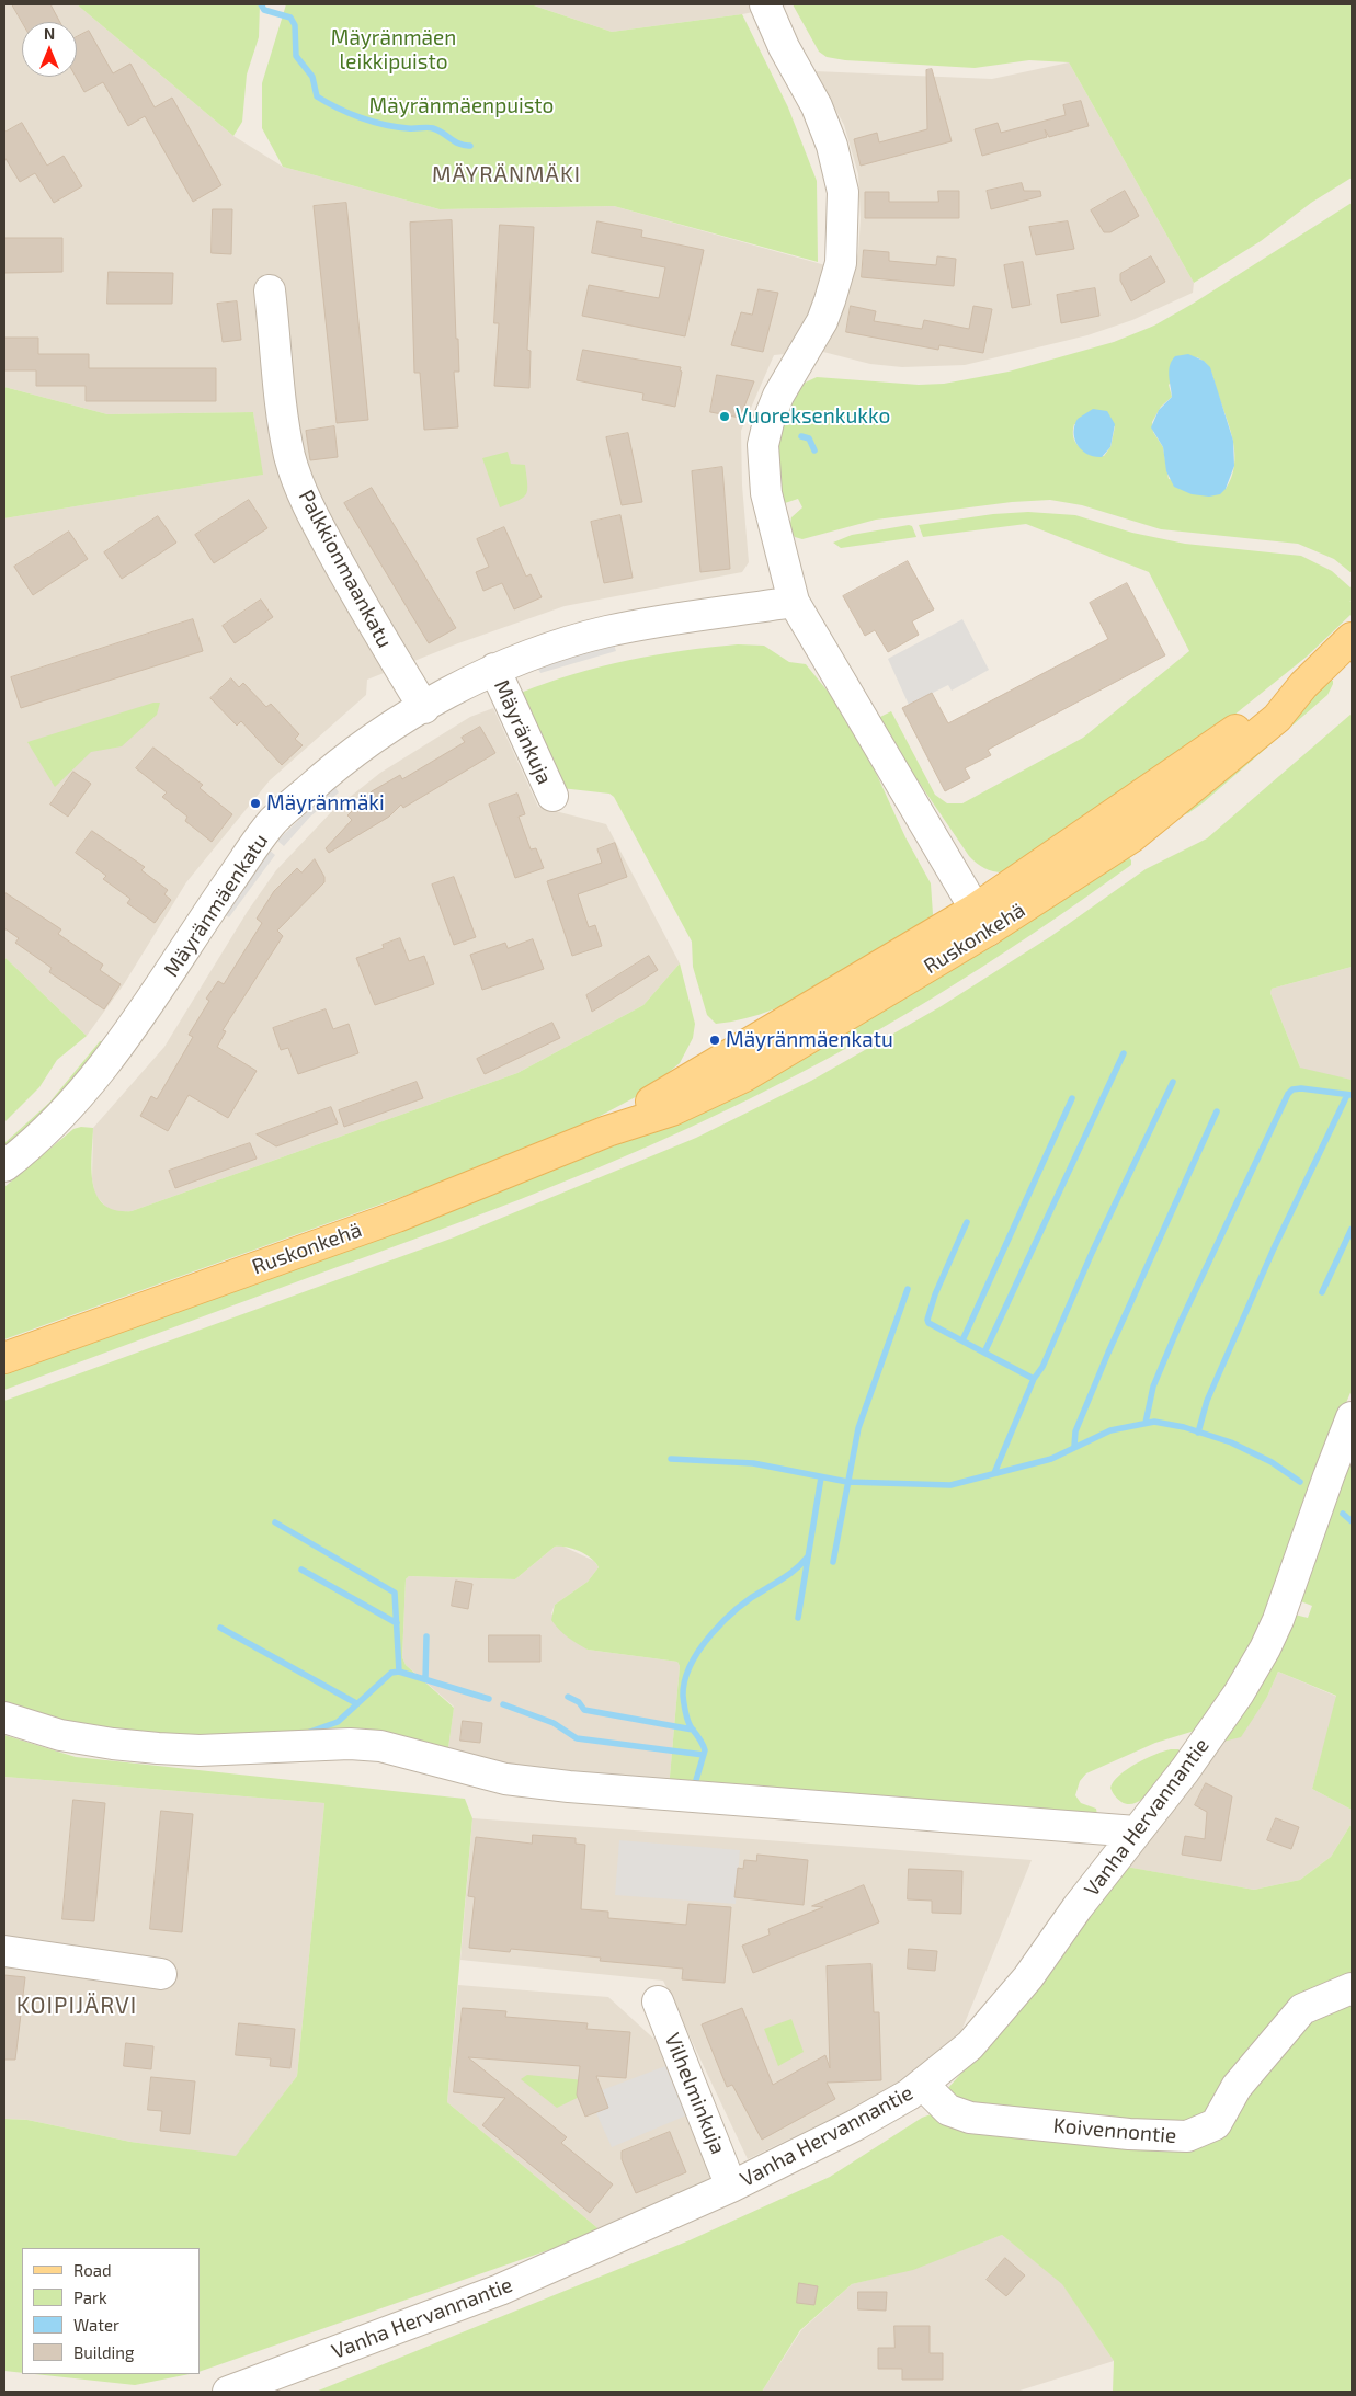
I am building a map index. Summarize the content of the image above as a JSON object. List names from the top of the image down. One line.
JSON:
{"streets":{"main road":["Ruskonkehä"],"street":["Palkkionmaankatu","Mäyränkuja","Mäyränmäenkatu","Vanha Hervannantie","Vilhelminkuja","Koivennontie"]},"crossings":[["Palkkionmaankatu","Mäyränmäenkatu"],["Mäyränkuja","Mäyränmäenkatu"],["Vanha Hervannantie","Vilhelminkuja"],["Vanha Hervannantie","Koivennontie"]],"districts":["MÄYRÄNMÄKI","KOIPIJÄRVI"],"parks":["Mäyränmäen leikkipuisto","Mäyränmäenpuisto"],"places":["Vuoreksenkukko","Mäyränmäki","Mäyränmäenkatu"],"legend":["Road","Park","Water","Building"],"north":"top"}
